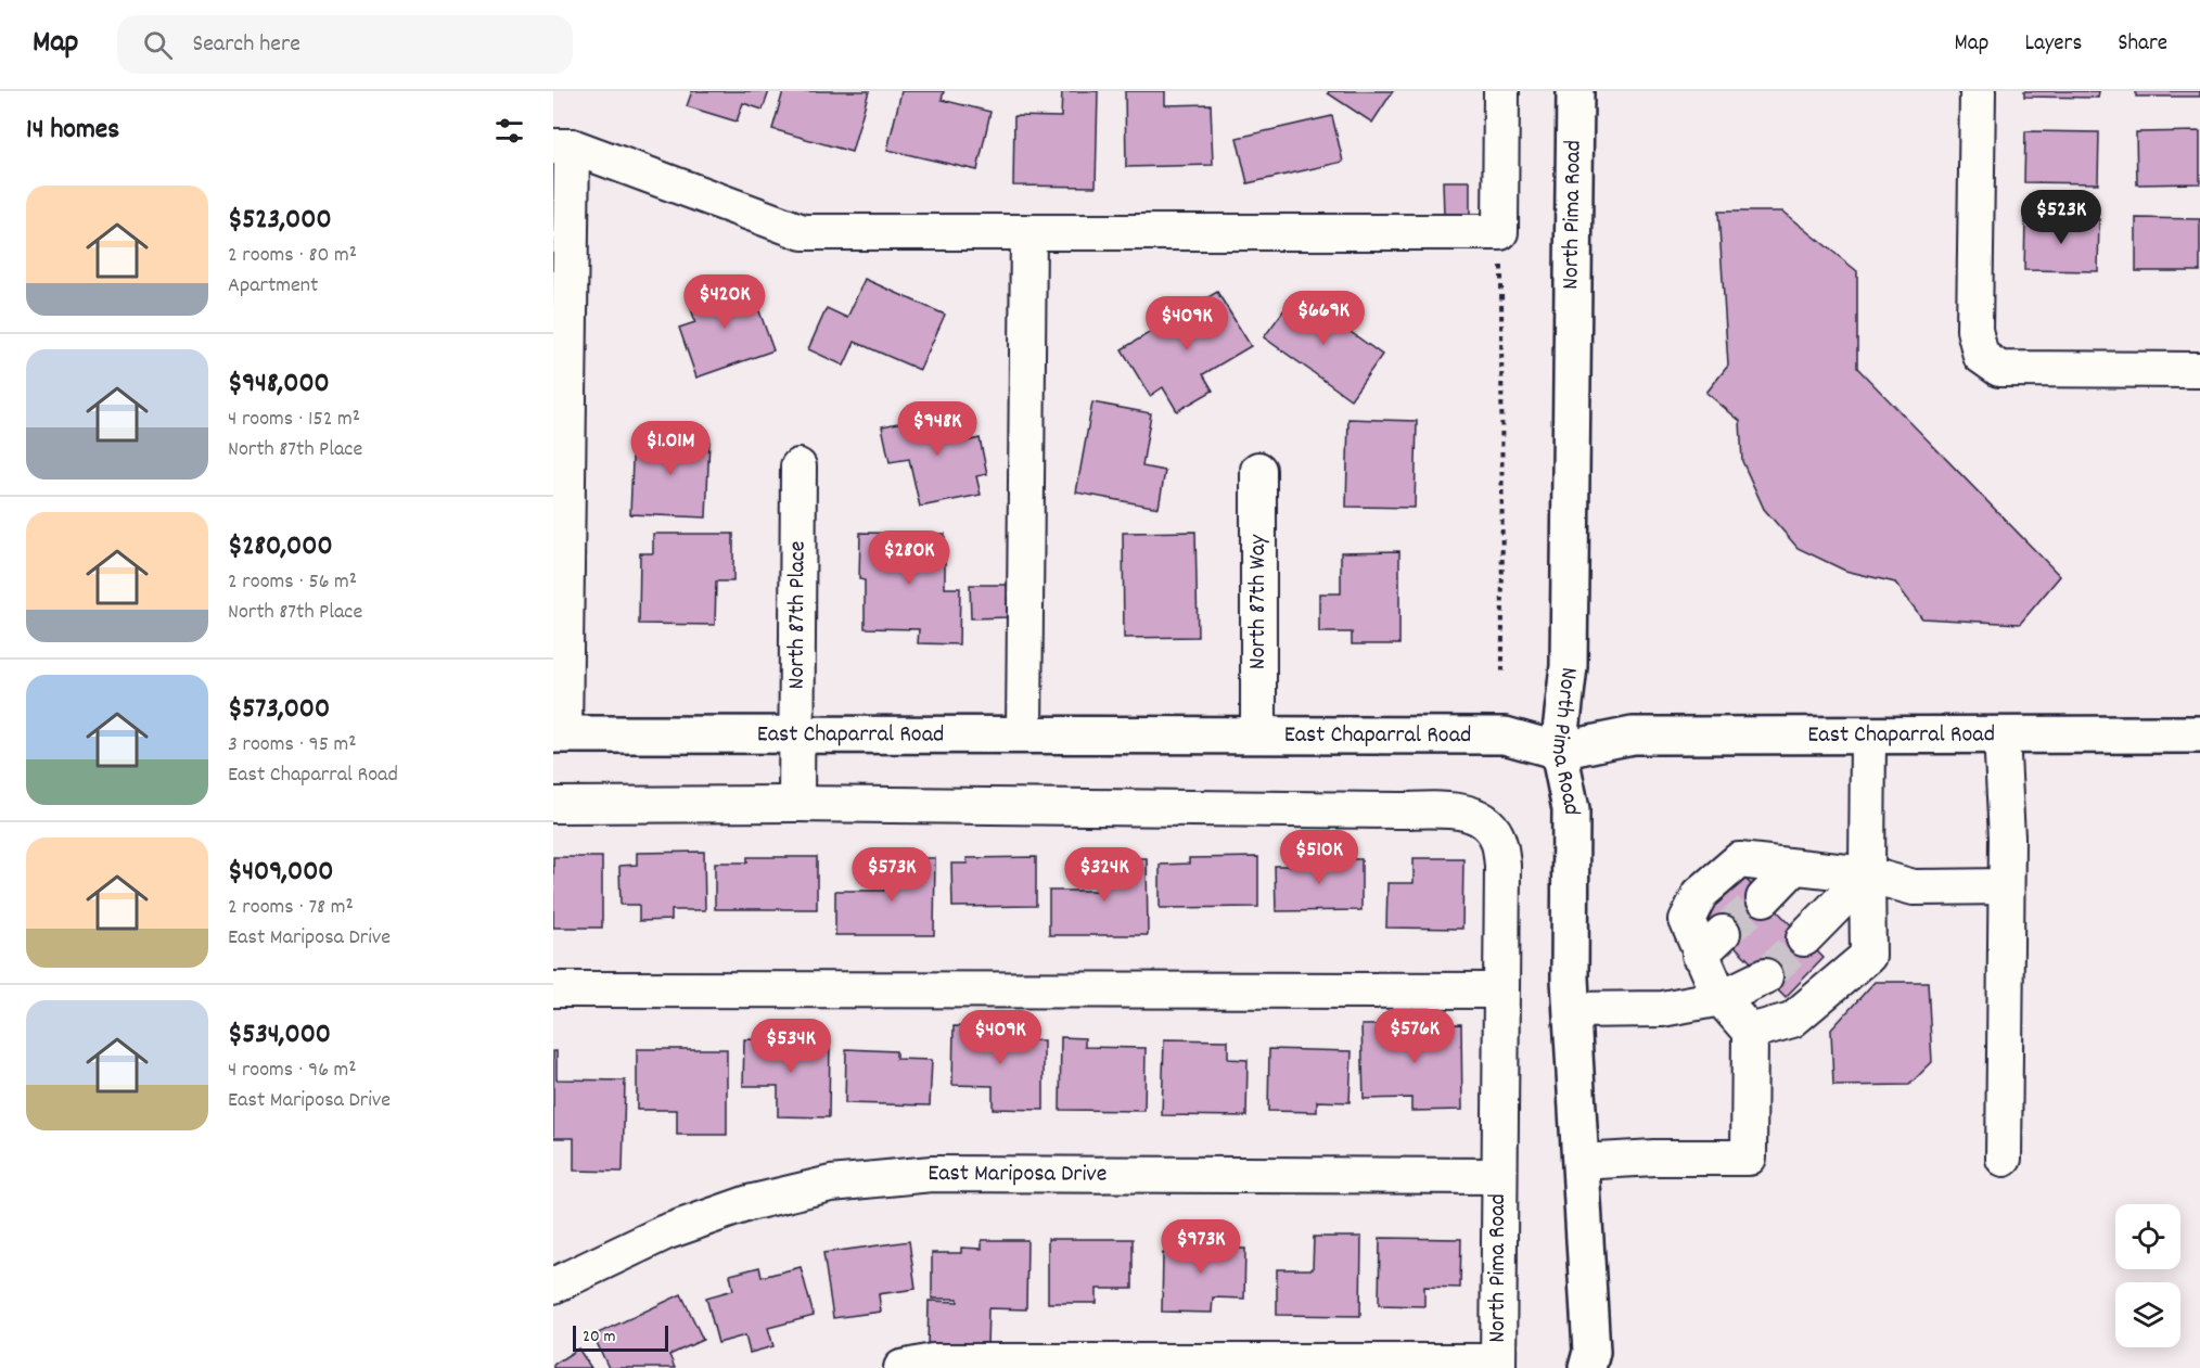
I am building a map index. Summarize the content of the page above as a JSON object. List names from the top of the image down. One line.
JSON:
{"streets":{"main road":["North Pima Road","East Chaparral Road"],"street":["North 87th Way","North 87th Place","East Mariposa Drive"]},"crossings":[["North Pima Road","North 87th Place"],["North Pima Road","East Chaparral Road"],["North Pima Road","East Mariposa Drive"],["North 87th Way","East Chaparral Road"],["North 87th Place","East Chaparral Road"]],"scale_bar":"20 m","page":{"header":"Map","search":"Search here","nav":["Map","Layers","Share"],"heading":"14 homes","list":[{"name":"$523,000","note":"2 rooms · 80 m² · Apartment"},{"name":"$948,000","note":"4 rooms · 152 m² · North 87th Place"},{"name":"$280,000","note":"2 rooms · 56 m² · North 87th Place"},{"name":"$573,000","note":"3 rooms · 95 m² · East Chaparral Road"},{"name":"$409,000","note":"2 rooms · 78 m² · East Mariposa Drive"},{"name":"$534,000","note":"4 rooms · 96 m² · East Mariposa Drive"}],"price":["$523K","$420K","$669K","$409K","$948K","$1.01M","$280K","$510K","$573K","$324K","$576K","$409K","$534K","$973K"],"scale":"20 m"}}
